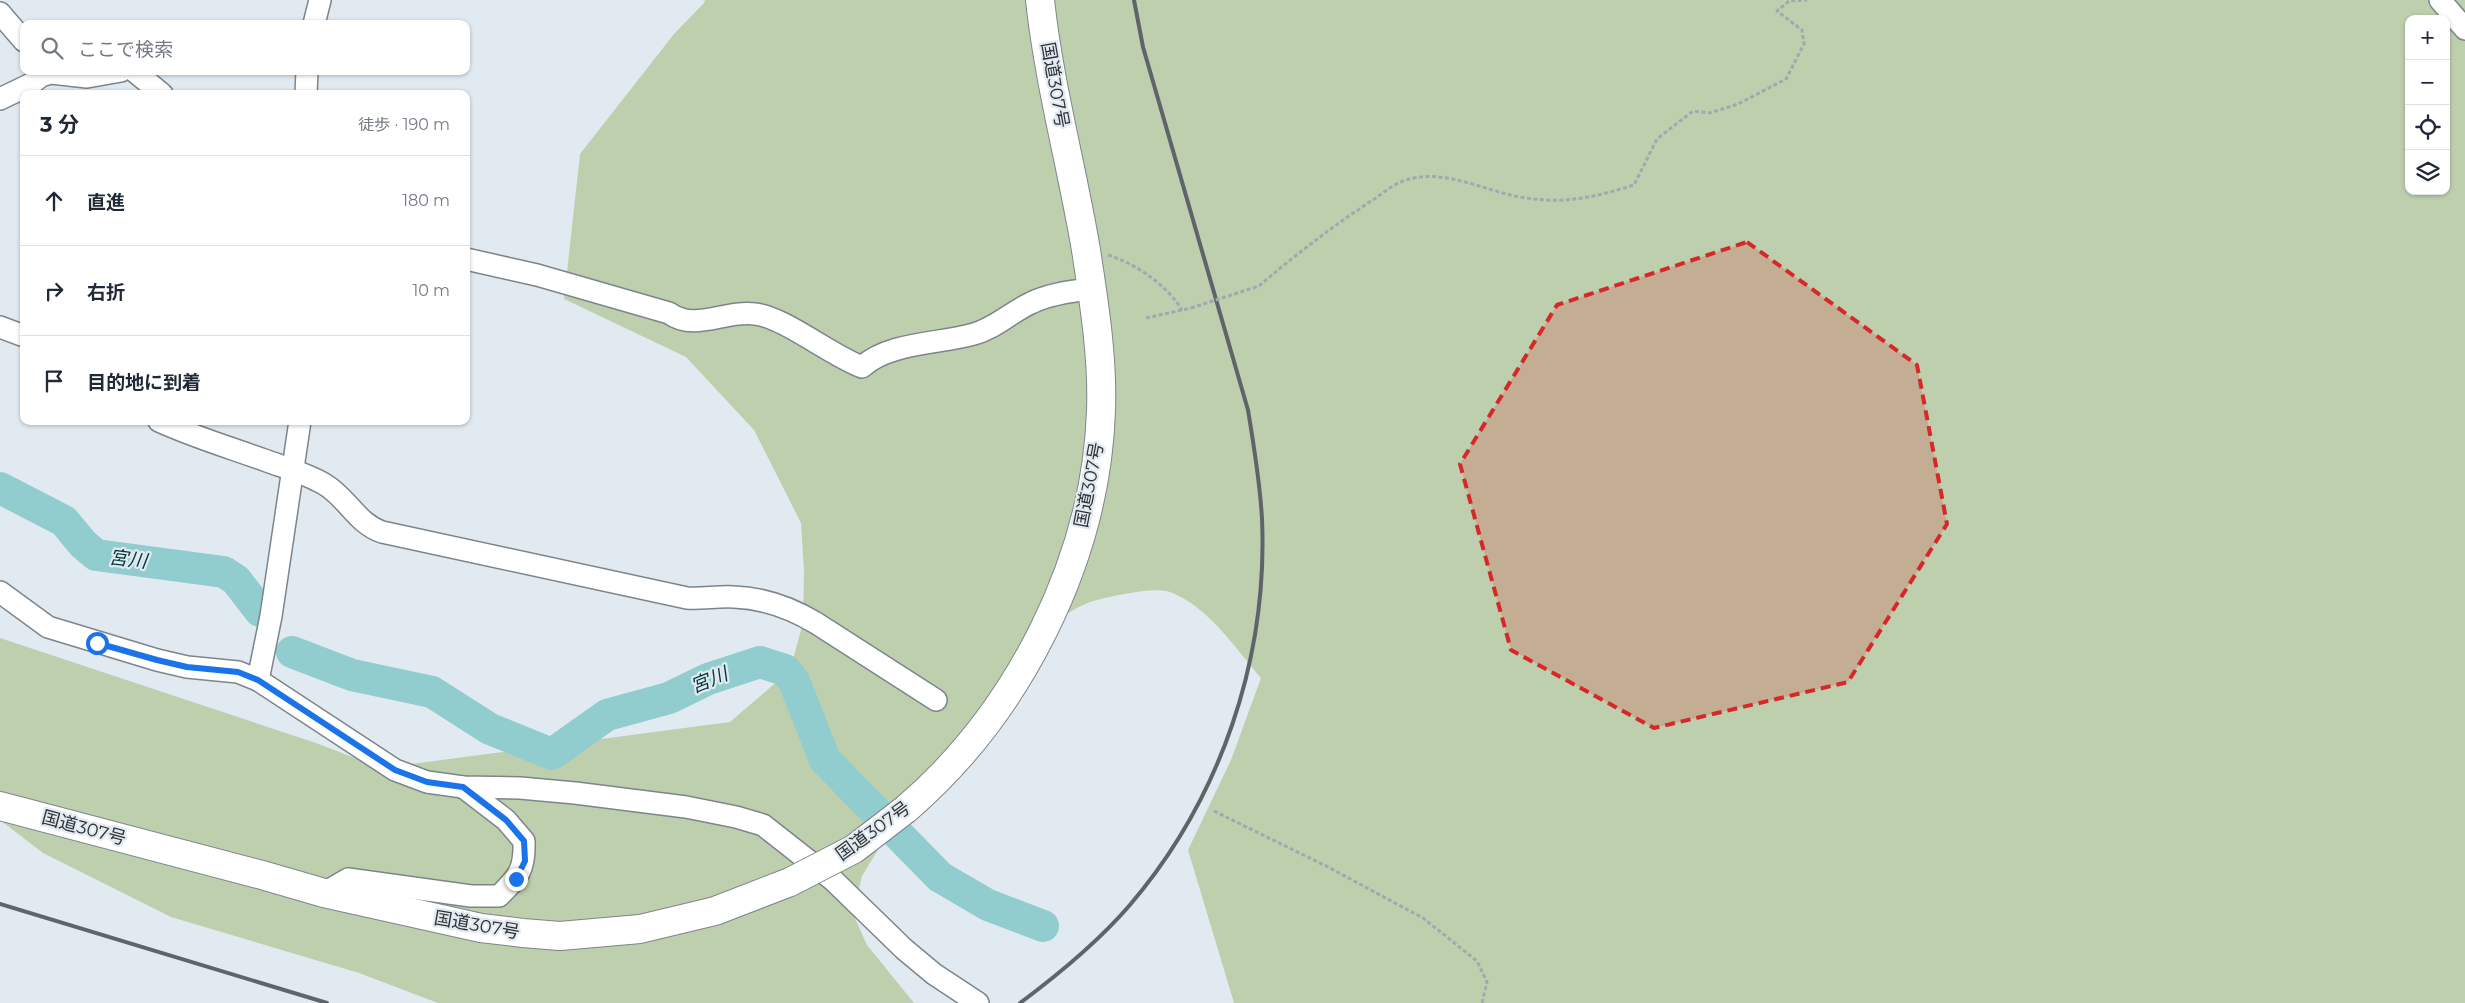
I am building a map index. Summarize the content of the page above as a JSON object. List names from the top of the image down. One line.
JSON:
{"streets":{"highway":["国道307号"]},"water":["宮川"],"page":{"map_buttons":["+","−"],"search":"ここで検索","heading":["3 分","徒歩 · 190 m"],"list":[["直進","180 m"],["右折","10 m"],"目的地に到着"]}}
